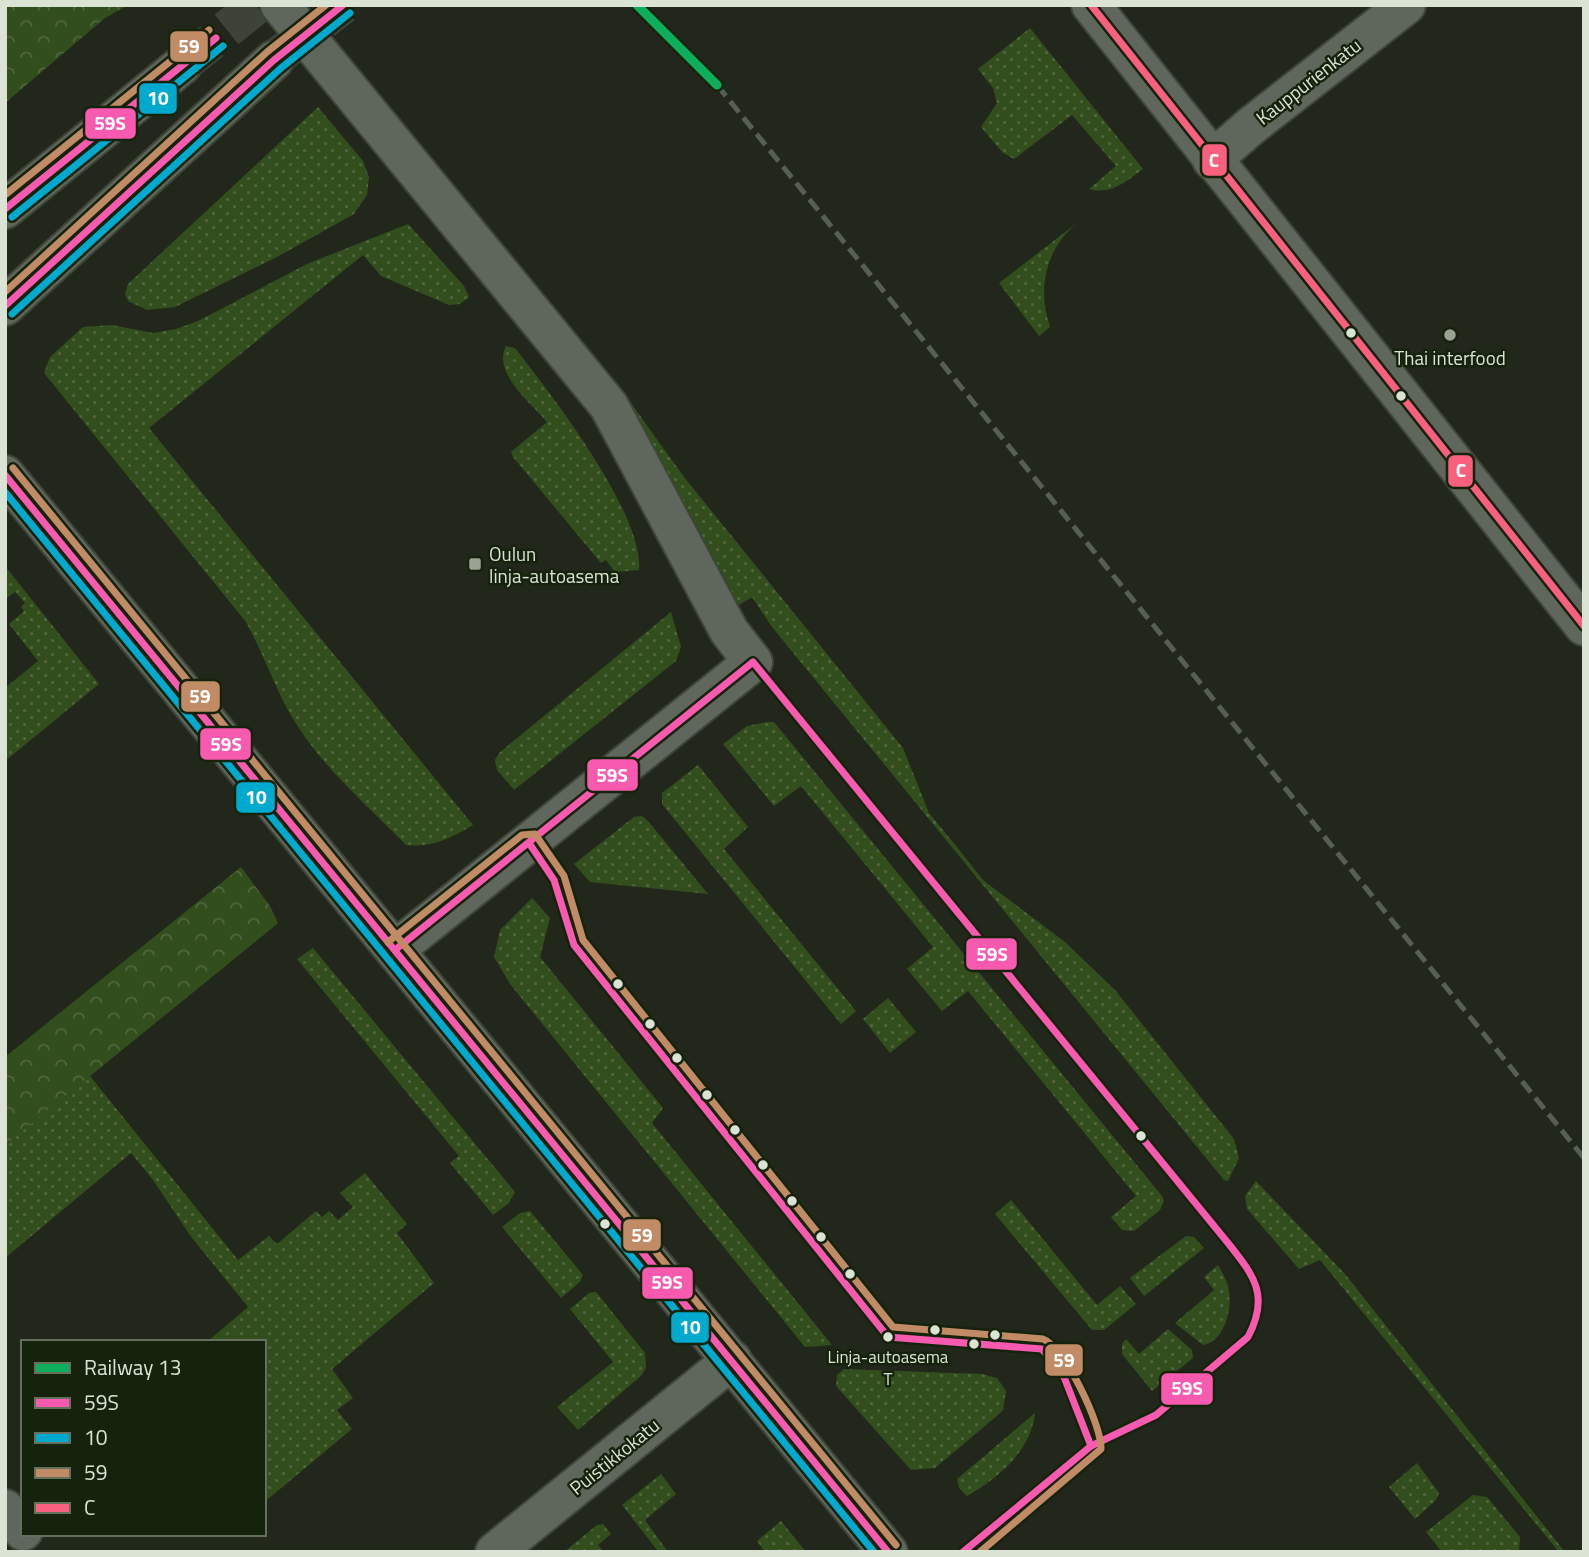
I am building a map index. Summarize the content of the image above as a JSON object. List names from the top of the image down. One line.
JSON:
{"streets":{"street":["Kauppurienkatu","Puistikkokatu"]},"places":{"other":["Thai interfood","Linja-autoasema T"],"transit":["Oulun linja-autoasema"]},"lines":["rail line 13","transit line 59S","transit line 59","transit line C","transit line 10"],"legend":["Railway 13","59S","10","59","C"]}
